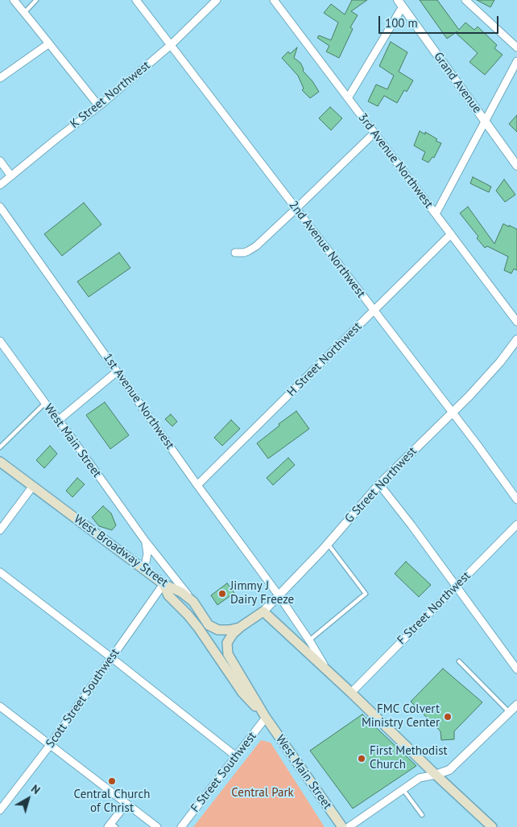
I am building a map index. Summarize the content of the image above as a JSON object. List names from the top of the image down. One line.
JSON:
{"streets":{"main road":["West Main Street","G Street Northwest","West Broadway Street"],"street":["Grand Avenue","K Street Northwest","3rd Avenue Northwest","2nd Avenue Northwest","H Street Northwest","1st Avenue Northwest","F Street Northwest","Scott Street Southwest","F Street Southwest"]},"crossings":[["K Street Northwest","2nd Avenue Northwest"],["3rd Avenue Northwest","H Street Northwest"],["2nd Avenue Northwest","H Street Northwest"],["2nd Avenue Northwest","G Street Northwest"],["H Street Northwest","1st Avenue Northwest"],["1st Avenue Northwest","G Street Northwest"],["West Main Street","G Street Northwest"],["West Main Street","West Broadway Street"],["West Main Street","Scott Street Southwest"],["West Main Street","F Street Southwest"],["G Street Northwest","West Broadway Street"],["West Broadway Street","Scott Street Southwest"]],"parks":["Central Park"],"places":["Jimmy J Dairy Freeze","FMC Colvert Ministry Center","First Methodist Church","Central Church of Christ"],"scale_bar":"100 m","north":"top right"}
